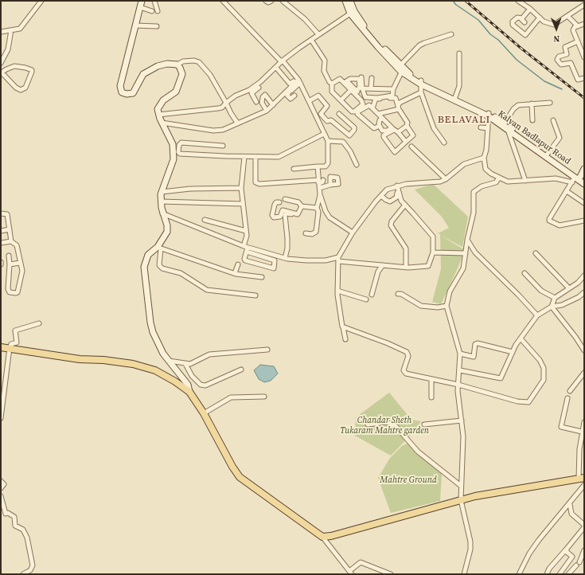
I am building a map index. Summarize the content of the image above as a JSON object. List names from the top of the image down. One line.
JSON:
{"streets":{"street":["Kalyan Badlapur Road"]},"districts":["BELAVALI"],"parks":["Chandar Sheth Tukaram Mahtre garden","Mahtre Ground"],"north":"bottom"}
